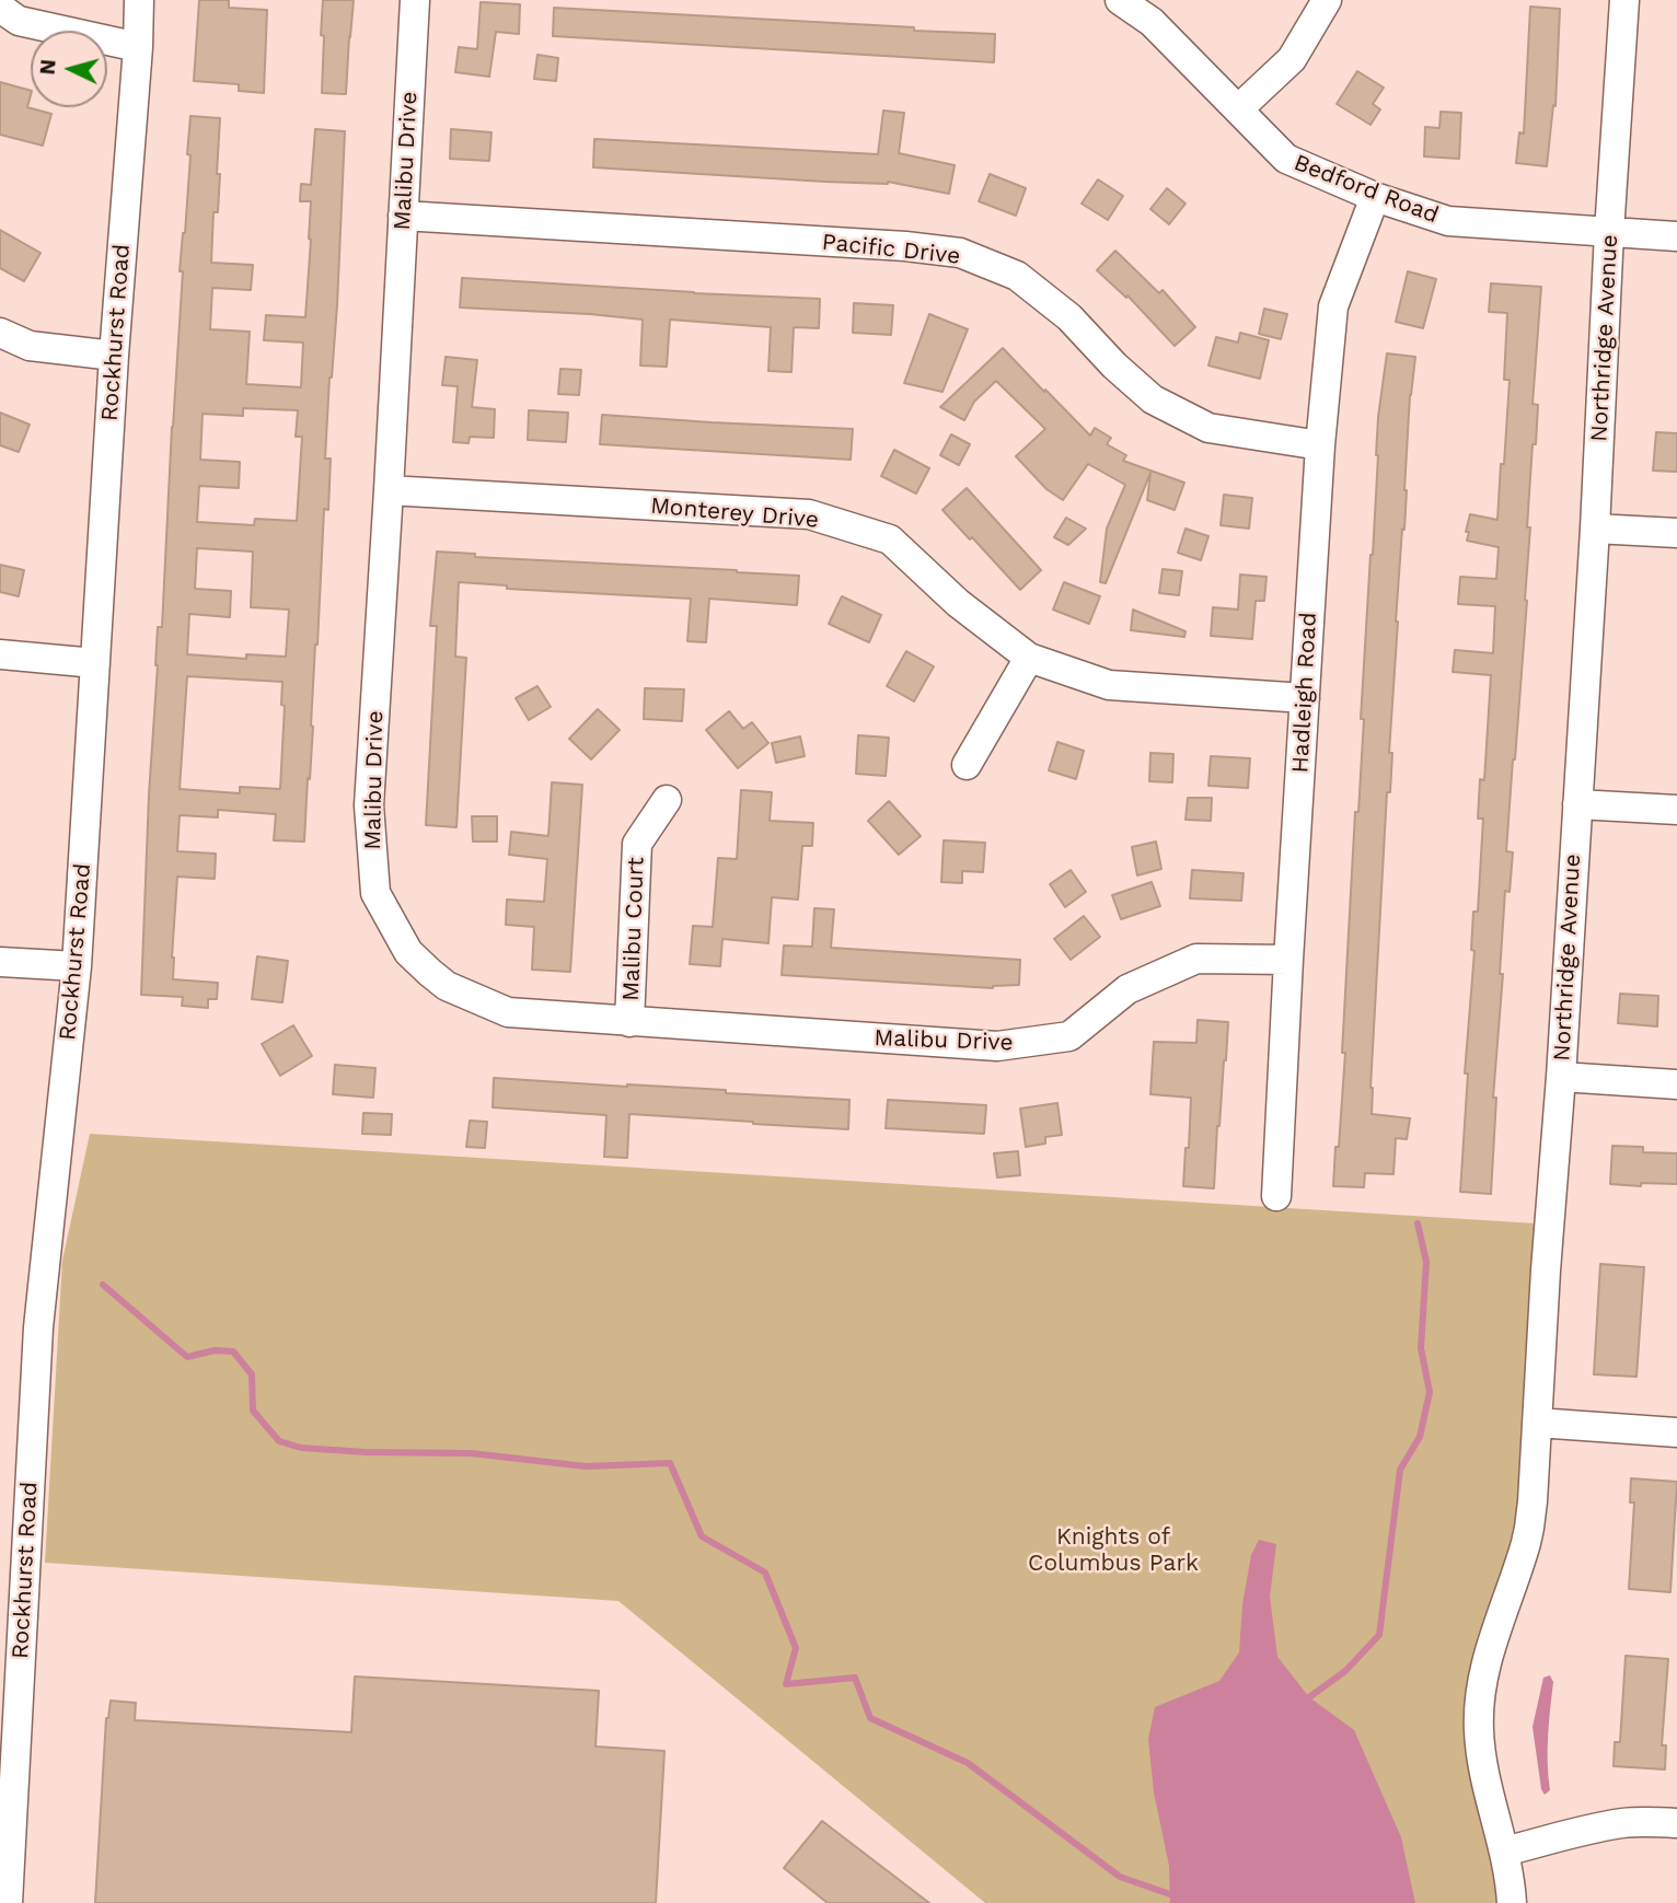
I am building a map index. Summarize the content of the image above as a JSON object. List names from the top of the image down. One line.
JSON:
{"streets":{"street":["Malibu Drive","Bedford Road","Pacific Drive","Rockhurst Road","Northridge Avenue","Monterey Drive","Hadleigh Road","Malibu Court"]},"crossings":[["Malibu Drive","Pacific Drive"],["Malibu Drive","Monterey Drive"],["Malibu Drive","Hadleigh Road"],["Malibu Drive","Malibu Court"],["Bedford Road","Northridge Avenue"],["Bedford Road","Hadleigh Road"],["Pacific Drive","Hadleigh Road"],["Monterey Drive","Hadleigh Road"]],"parks":["Knights of Columbus Park"],"north":"left"}
